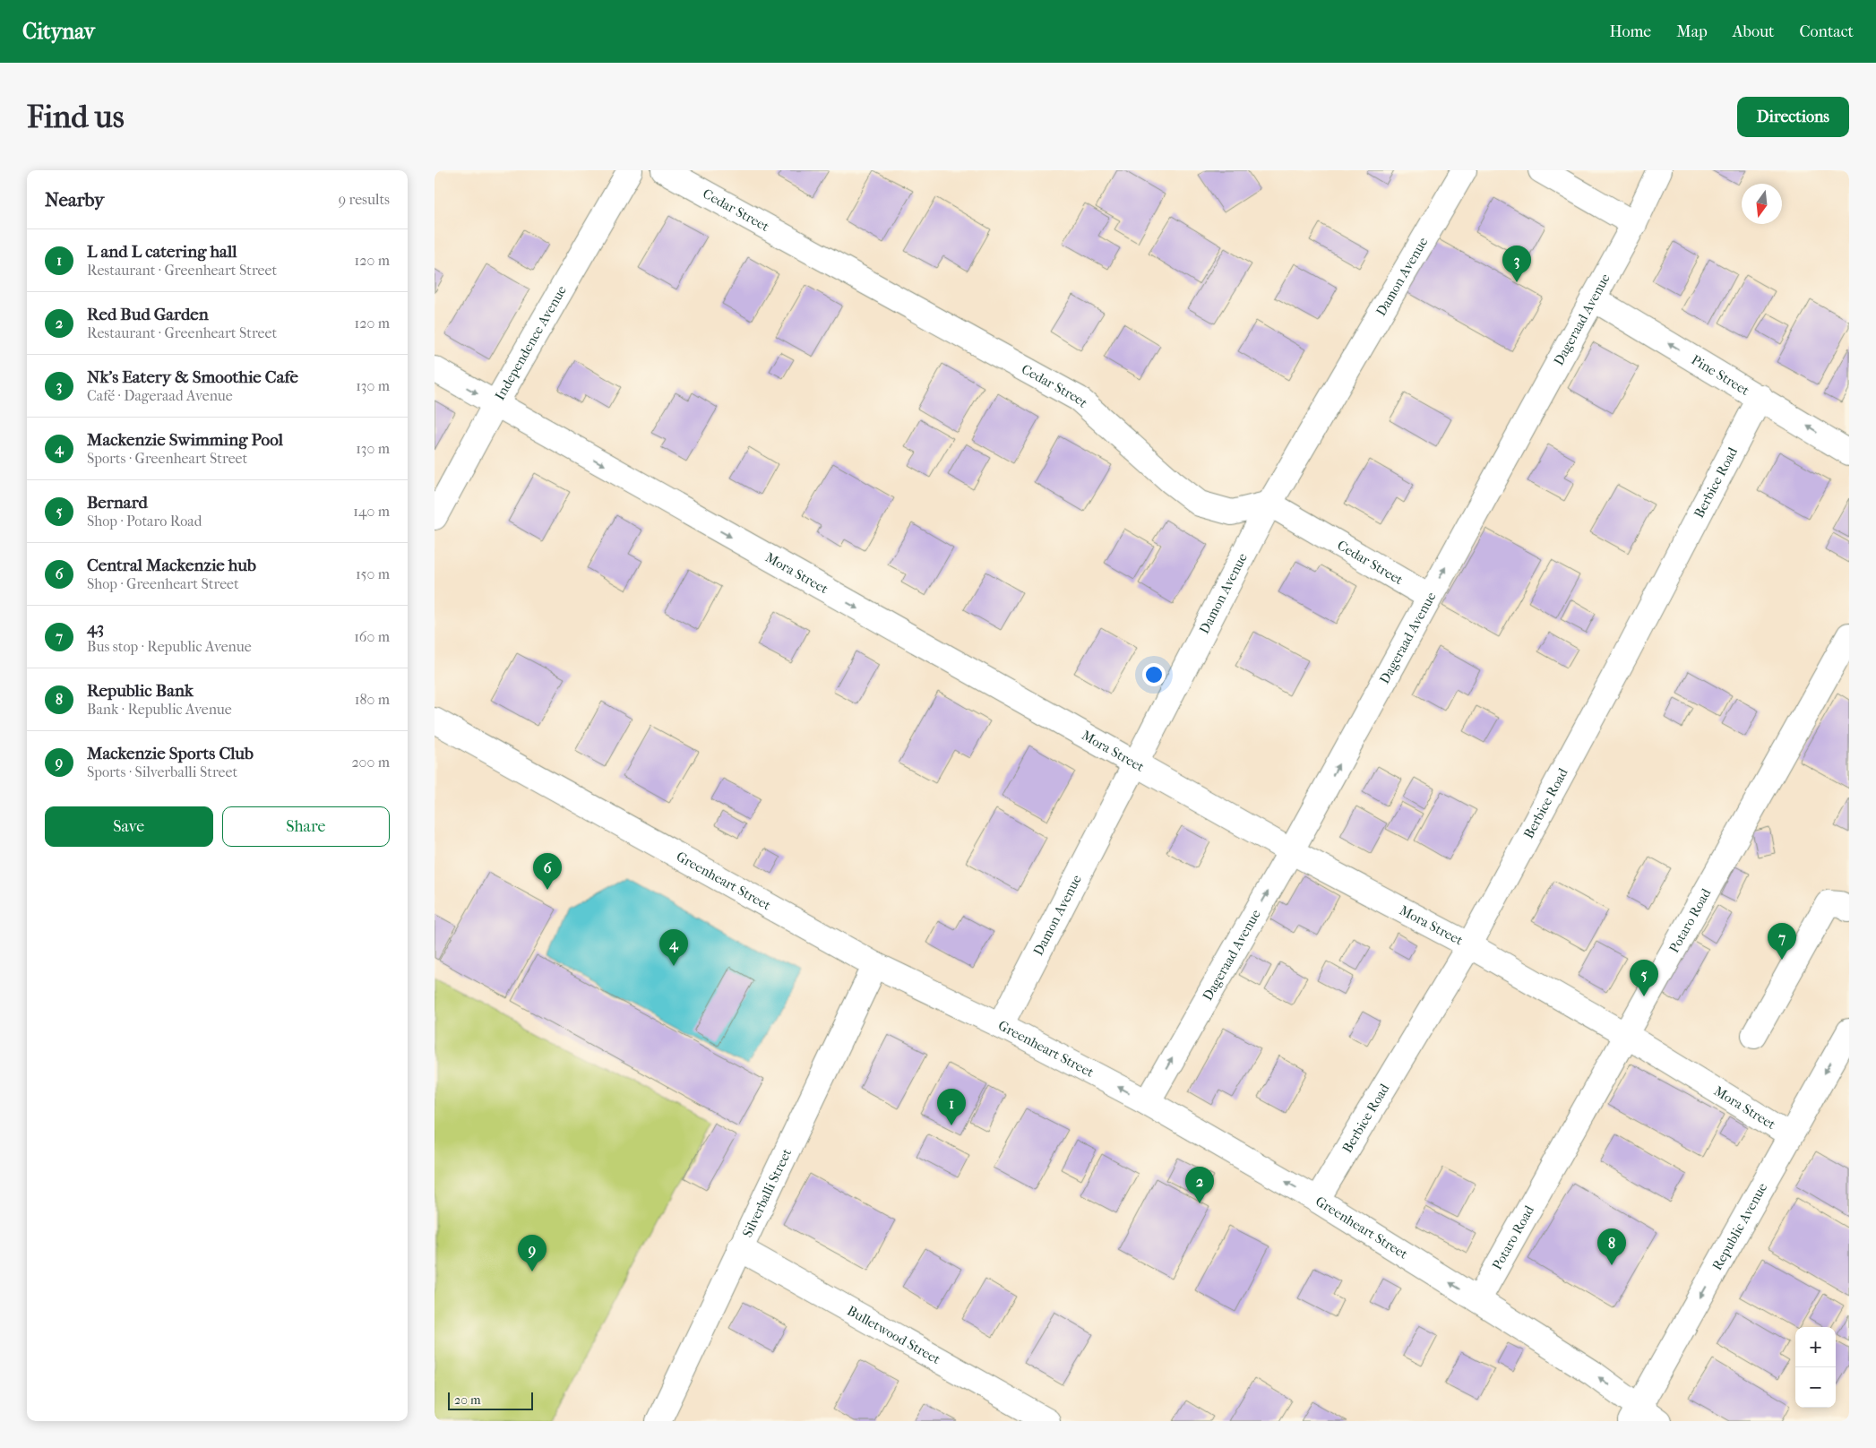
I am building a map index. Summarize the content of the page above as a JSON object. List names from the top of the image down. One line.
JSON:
{"streets":{"street":["Cedar Street","Damon Avenue","Dageraad Avenue","Independence Avenue","Pine Street","Berbice Road","Mora Street","Greenheart Street","Potaro Road","Silverballi Street","Republic Avenue","Bulletwood Street"]},"crossings":[["Cedar Street","Damon Avenue"],["Cedar Street","Dageraad Avenue"],["Damon Avenue","Mora Street"],["Damon Avenue","Greenheart Street"],["Dageraad Avenue","Pine Street"],["Dageraad Avenue","Mora Street"],["Dageraad Avenue","Greenheart Street"],["Independence Avenue","Mora Street"],["Pine Street","Berbice Road"],["Berbice Road","Mora Street"],["Berbice Road","Greenheart Street"],["Mora Street","Potaro Road"],["Mora Street","Republic Avenue"],["Greenheart Street","Potaro Road"],["Greenheart Street","Silverballi Street"],["Greenheart Street","Republic Avenue"],["Silverballi Street","Bulletwood Street"]],"one_way":["Dageraad Avenue","Pine Street","Mora Street","Greenheart Street","Republic Avenue"],"scale_bar":"20 m","north":"bottom","page":{"header":"Citynav","nav":["Home","Map","About","Contact"],"buttons":["Directions",["Save","Share"]],"title":"Find us","heading":["Nearby","9 results"],"list":[{"mark":"1","name":"L and L catering hall","note":"Restaurant · Greenheart Street","value":"120 m"},{"mark":"2","name":"Red Bud Garden","note":"Restaurant · Greenheart Street","value":"120 m"},{"mark":"3","name":"Nk's Eatery & Smoothie Cafe","note":"Café · Dageraad Avenue","value":"130 m"},{"mark":"4","name":"Mackenzie Swimming Pool","note":"Sports · Greenheart Street","value":"130 m"},{"mark":"5","name":"Bernard","note":"Shop · Potaro Road","value":"140 m"},{"mark":"6","name":"Central Mackenzie hub","note":"Shop · Greenheart Street","value":"150 m"},{"mark":"7","name":"43","note":"Bus stop · Republic Avenue","value":"160 m"},{"mark":"8","name":"Republic Bank","note":"Bank · Republic Avenue","value":"180 m"},{"mark":"9","name":"Mackenzie Sports Club","note":"Sports · Silverballi Street","value":"200 m"}],"pins":["3","6","7","4","5","1","2","8","9"],"map_buttons":["+","−"],"scale":"20 m"}}
